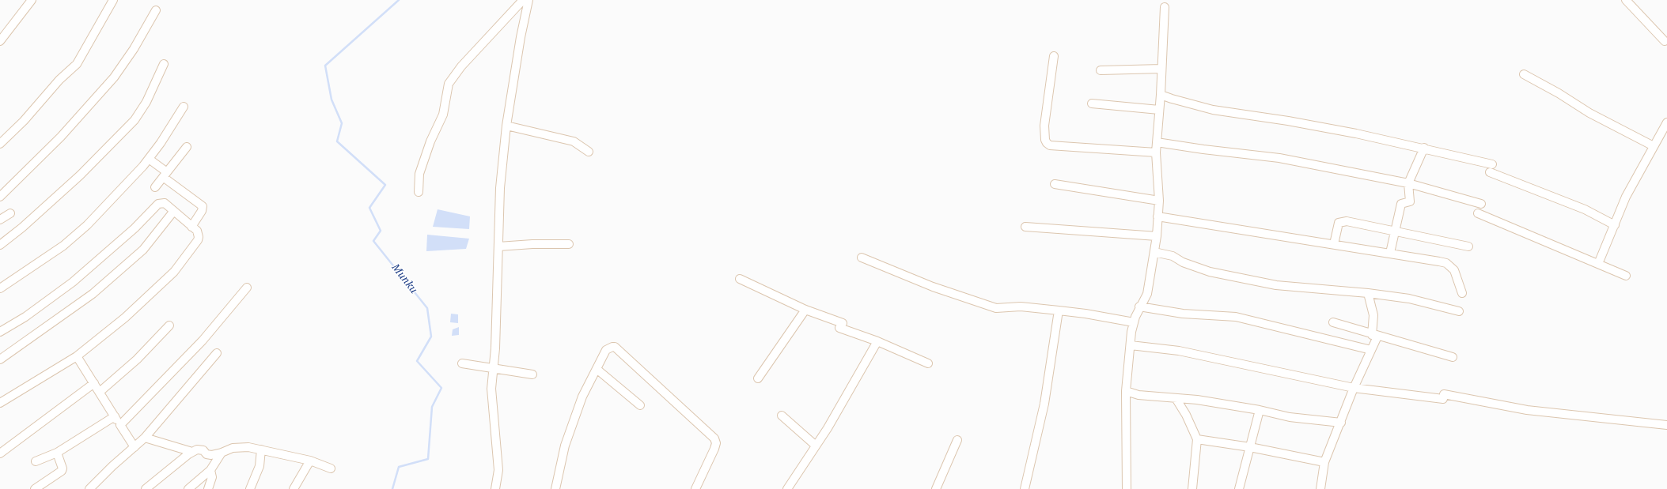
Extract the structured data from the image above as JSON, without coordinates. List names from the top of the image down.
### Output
{
  "water": ["Munku"]
}
